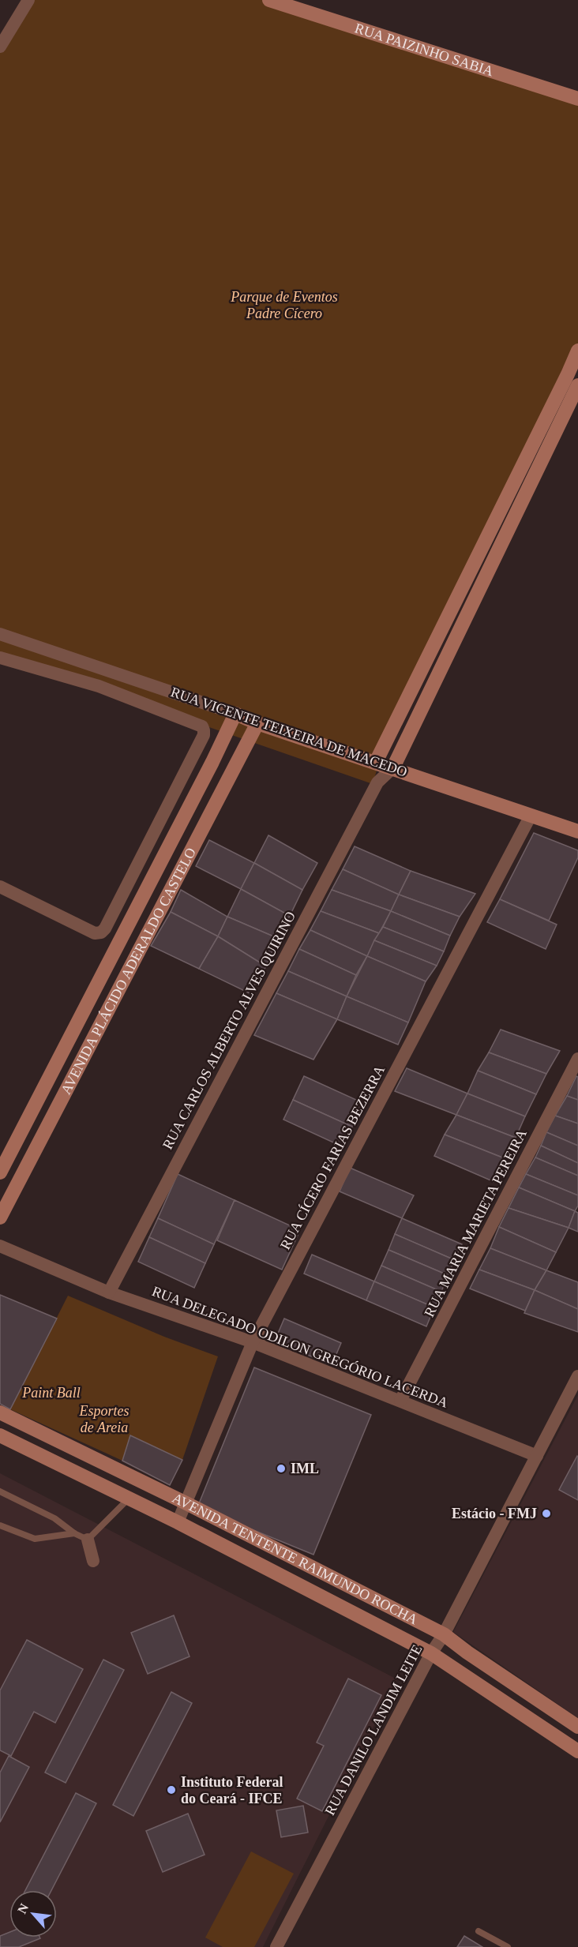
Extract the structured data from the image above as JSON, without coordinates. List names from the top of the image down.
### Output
{
  "streets": {
    "street": [
      "RUA PAIZINHO SABIA",
      "RUA VICENTE TEIXEIRA DE MACEDO",
      "AVENIDA PLÁCIDO ADERALDO CASTELO",
      "RUA CARLOS ALBERTO ALVES QUIRINO",
      "RUA CÍCERO FARIAS BEZERRA",
      "RUA MARIA MARIETA PEREIRA",
      "RUA DELEGADO ODILON GREGÓRIO LACERDA",
      "AVENIDA TENTENTE RAIMUNDO ROCHA",
      "RUA DANILO LANDIM LEITE"
    ]
  },
  "crossings": [
    ["RUA VICENTE TEIXEIRA DE MACEDO", "AVENIDA PLÁCIDO ADERALDO CASTELO"],
    ["RUA VICENTE TEIXEIRA DE MACEDO", "RUA CÍCERO FARIAS BEZERRA"],
    ["RUA CARLOS ALBERTO ALVES QUIRINO", "RUA DELEGADO ODILON GREGÓRIO LACERDA"],
    ["RUA CÍCERO FARIAS BEZERRA", "RUA DELEGADO ODILON GREGÓRIO LACERDA"],
    ["RUA CÍCERO FARIAS BEZERRA", "AVENIDA TENTENTE RAIMUNDO ROCHA"],
    ["RUA MARIA MARIETA PEREIRA", "RUA DELEGADO ODILON GREGÓRIO LACERDA"],
    ["RUA DELEGADO ODILON GREGÓRIO LACERDA", "RUA DANILO LANDIM LEITE"],
    ["AVENIDA TENTENTE RAIMUNDO ROCHA", "RUA DANILO LANDIM LEITE"]
  ],
  "parks": ["Parque de Eventos Padre Cícero", "Paint Ball", "Esportes de Areia"],
  "places": ["IML", "Estácio - FMJ", "Instituto Federal do Ceará - IFCE"],
  "north": "top left"
}
